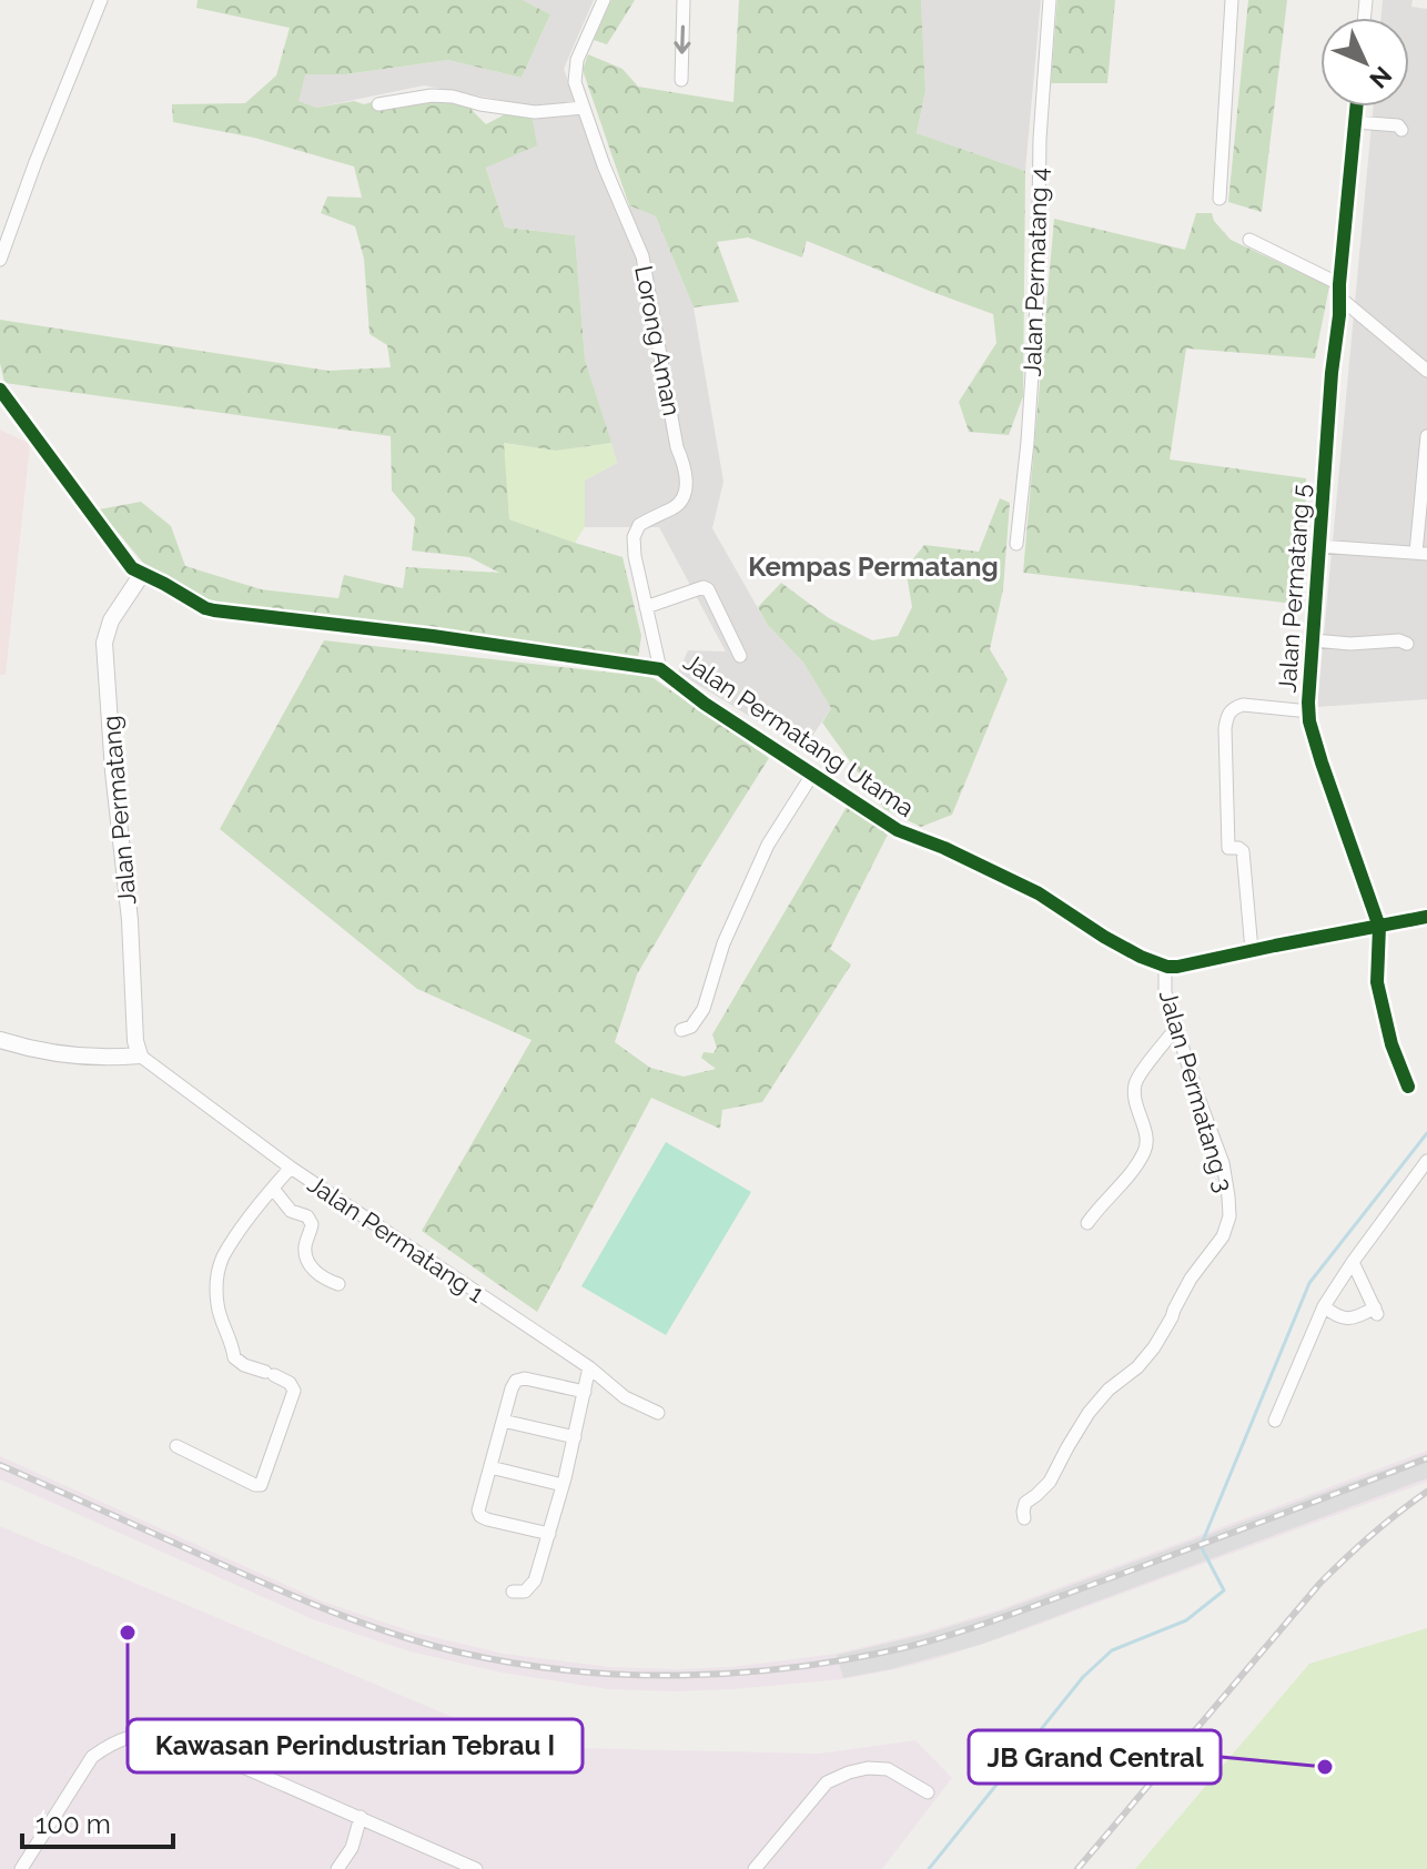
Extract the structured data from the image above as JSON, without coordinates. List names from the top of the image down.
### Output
{
  "streets": {
    "street": [
      "Jalan Permatang 4",
      "Lorong Aman",
      "Jalan Permatang 5",
      "Jalan Permatang Utama",
      "Jalan Permatang",
      "Jalan Permatang 3",
      "Jalan Permatang 1"
    ]
  },
  "crossings": [
    ["Lorong Aman", "Jalan Permatang Utama"],
    ["Jalan Permatang Utama", "Jalan Permatang"],
    ["Jalan Permatang Utama", "Jalan Permatang 3"],
    ["Jalan Permatang", "Jalan Permatang 1"]
  ],
  "districts": ["Kempas Permatang"],
  "places": ["Kawasan Perindustrian Tebrau Ⅰ", "JB Grand Central"],
  "scale_bar": "100 m",
  "north": "bottom right"
}
